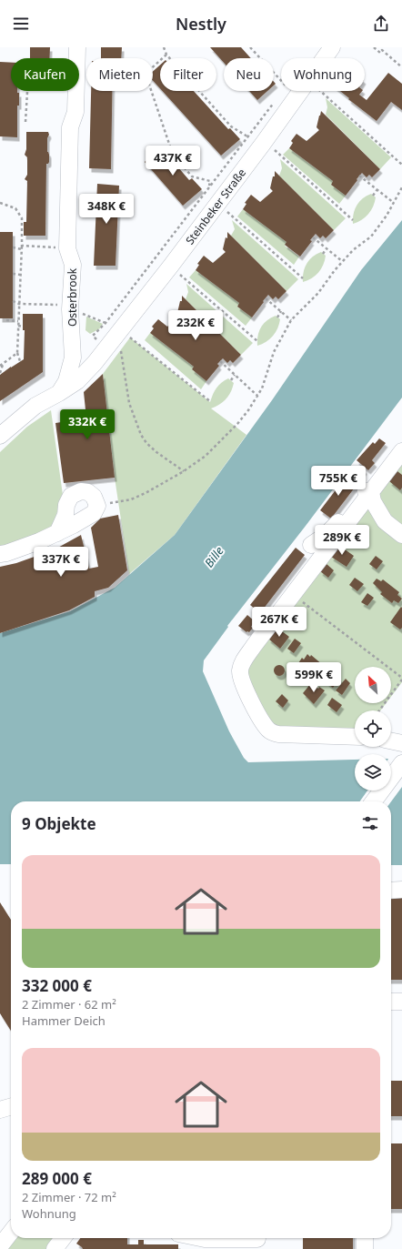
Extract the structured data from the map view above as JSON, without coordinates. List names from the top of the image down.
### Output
{
  "streets": {
    "street": ["Steinbeker Straße", "Osterbrook"]
  },
  "crossings": [
    ["Steinbeker Straße", "Osterbrook"]
  ],
  "water": ["Bille"],
  "north": "top left",
  "page": {
    "header": "Nestly",
    "chip": [
      "Kaufen",
      "Mieten",
      "Filter",
      "Neu",
      "Wohnung"
    ],
    "price": [
      "437K €",
      "348K €",
      "232K €",
      "332K €",
      "755K €",
      "289K €",
      "337K €",
      "267K €",
      "599K €"
    ],
    "heading": "9 Objekte",
    "list": [
      {
        "name": "332 000 €",
        "note": "2 Zimmer · 62 m² · Hammer Deich"
      },
      {
        "name": "289 000 €",
        "note": "2 Zimmer · 72 m² · Wohnung"
      }
    ]
  }
}
